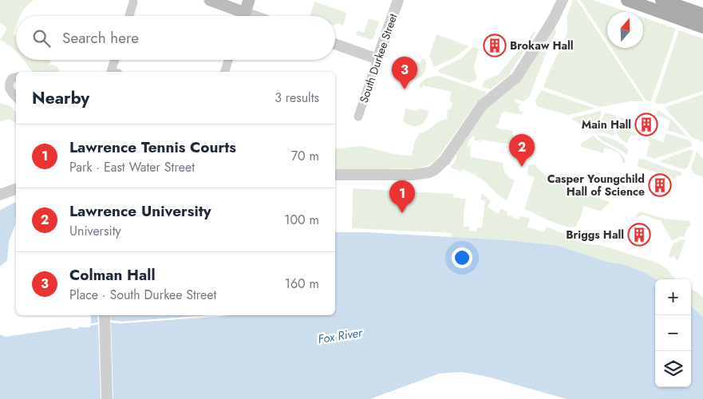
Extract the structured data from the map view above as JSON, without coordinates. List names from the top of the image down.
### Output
{
  "streets": {
    "street": ["South Durkee Street"]
  },
  "water": ["Fox River"],
  "places": {
    "building": [
      "Brokaw Hall",
      "Main Hall",
      "Casper Youngchild Hall of Science",
      "Briggs Hall"
    ]
  },
  "north": "top",
  "page": {
    "search": "Search here",
    "pins": ["3", "2", "1"],
    "heading": ["Nearby", "3 results"],
    "list": [
      {
        "mark": "1",
        "name": "Lawrence Tennis Courts",
        "note": "Park · East Water Street",
        "value": "70 m"
      },
      {
        "mark": "2",
        "name": "Lawrence University",
        "note": "University",
        "value": "100 m"
      },
      {
        "mark": "3",
        "name": "Colman Hall",
        "note": "Place · South Durkee Street",
        "value": "160 m"
      }
    ],
    "map_buttons": ["+", "−"]
  }
}
